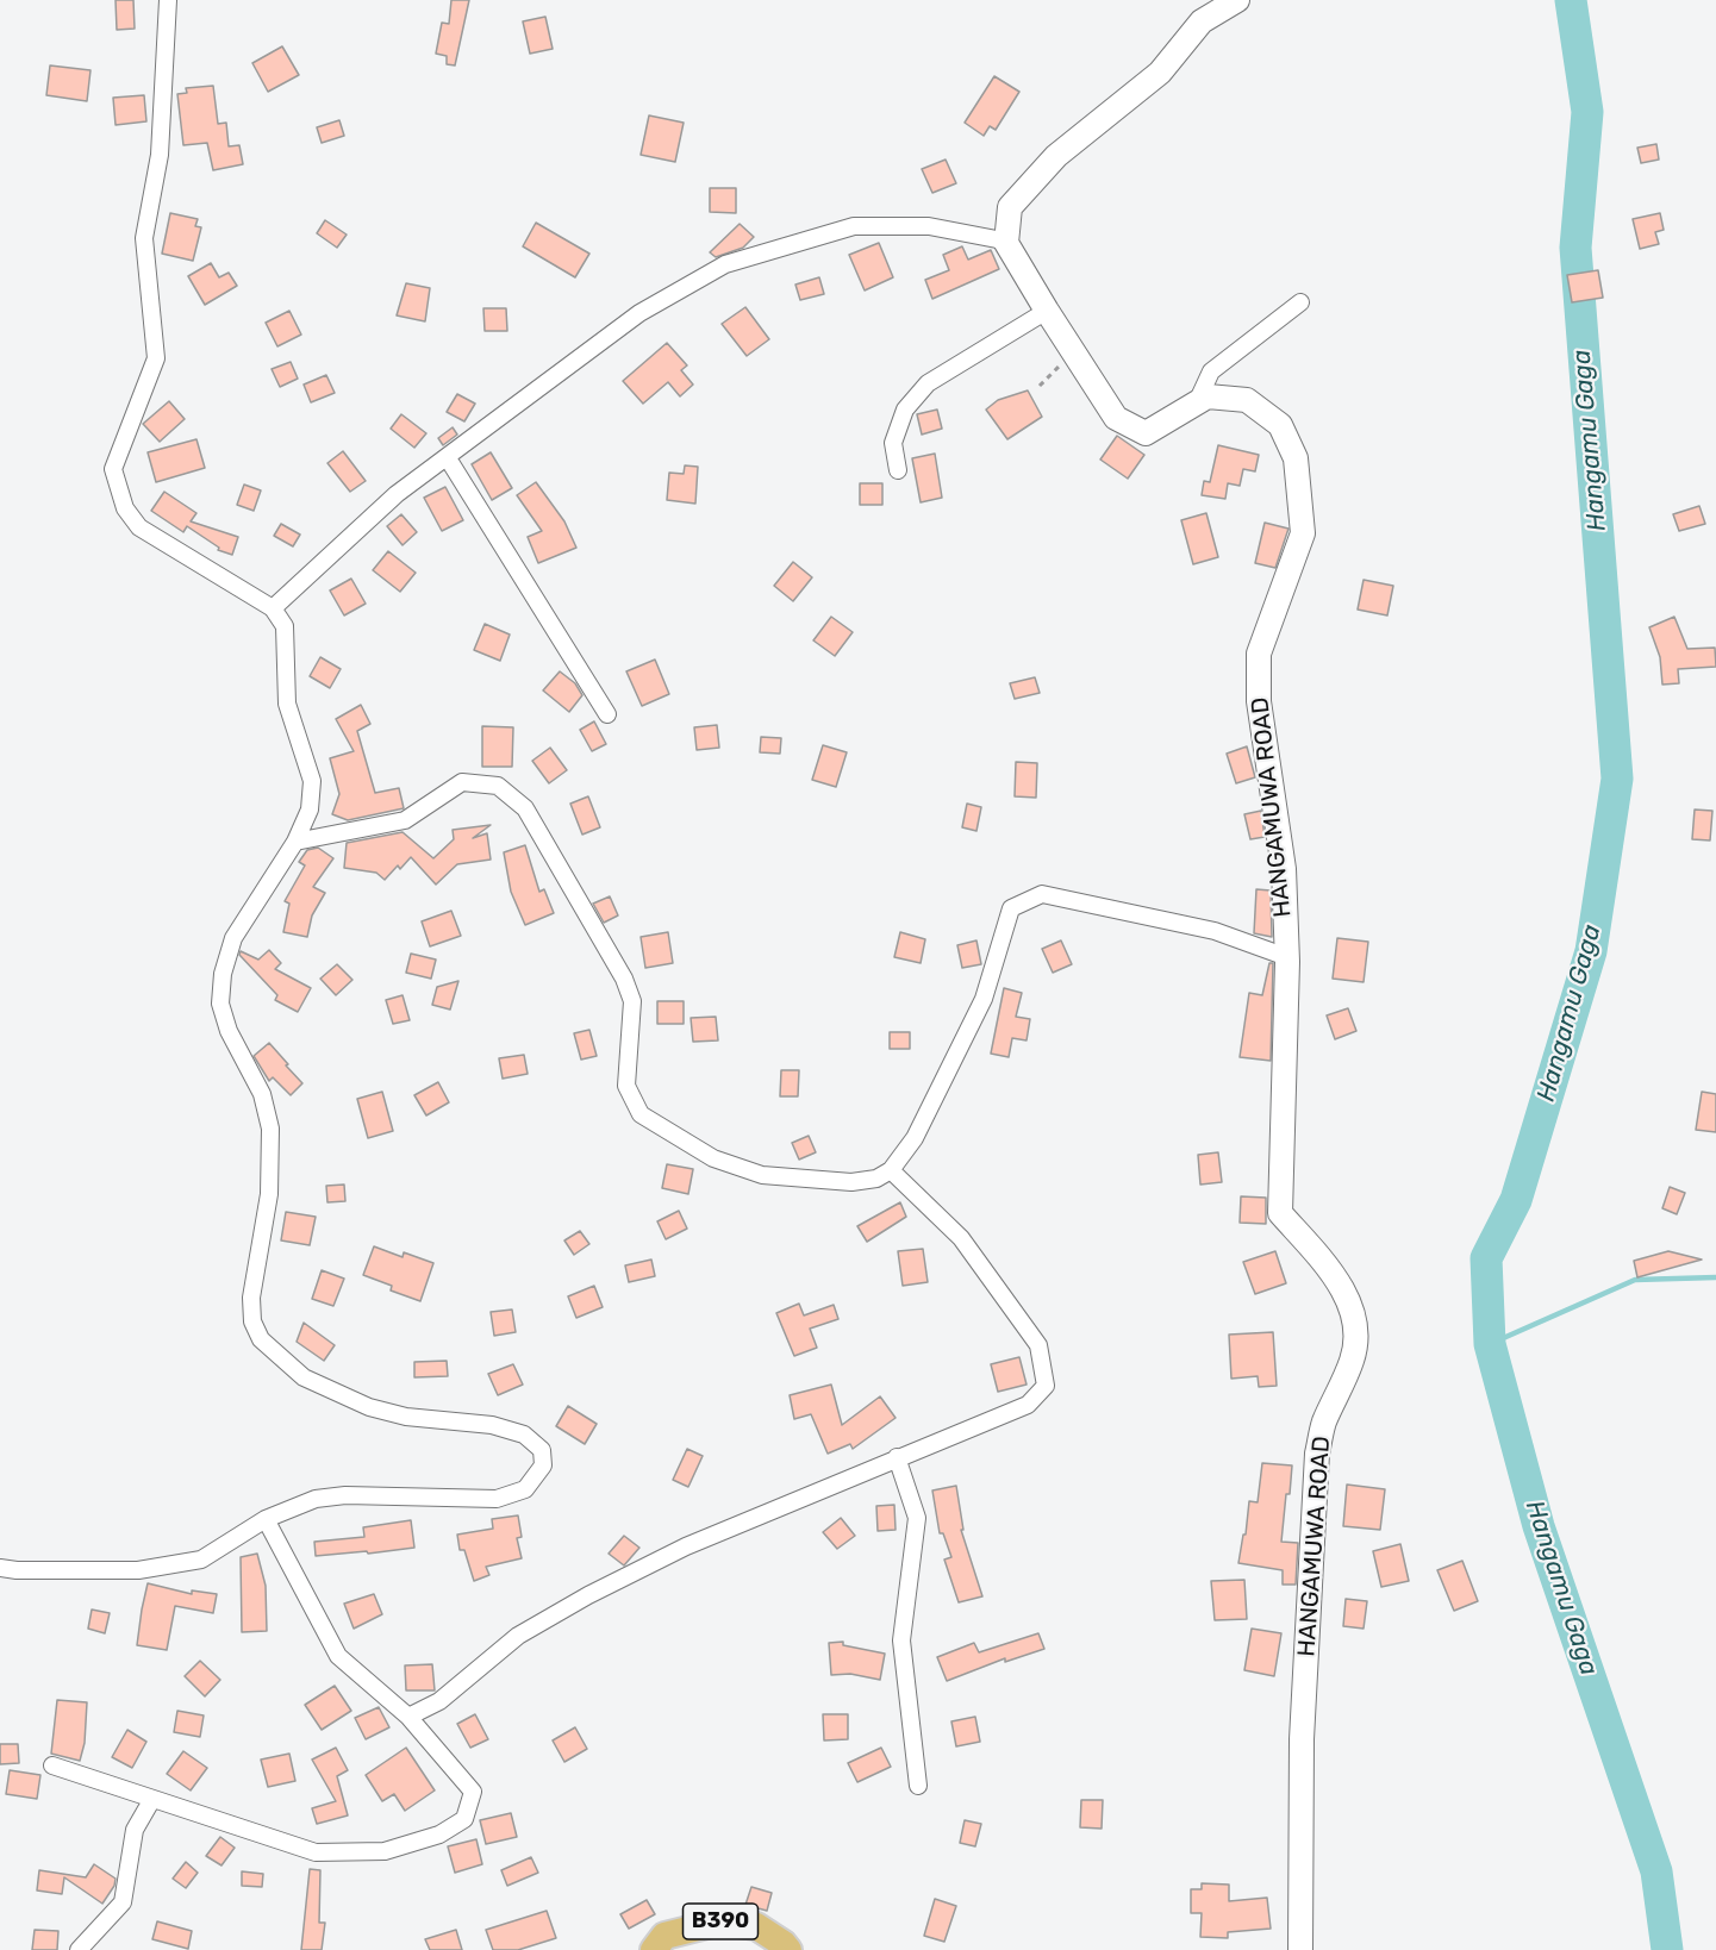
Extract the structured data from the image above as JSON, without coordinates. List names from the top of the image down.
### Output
{
  "streets": {
    "main road": ["B390"],
    "street": ["HANGAMUWA ROAD"]
  },
  "water": ["Hangamu Gaga"]
}
